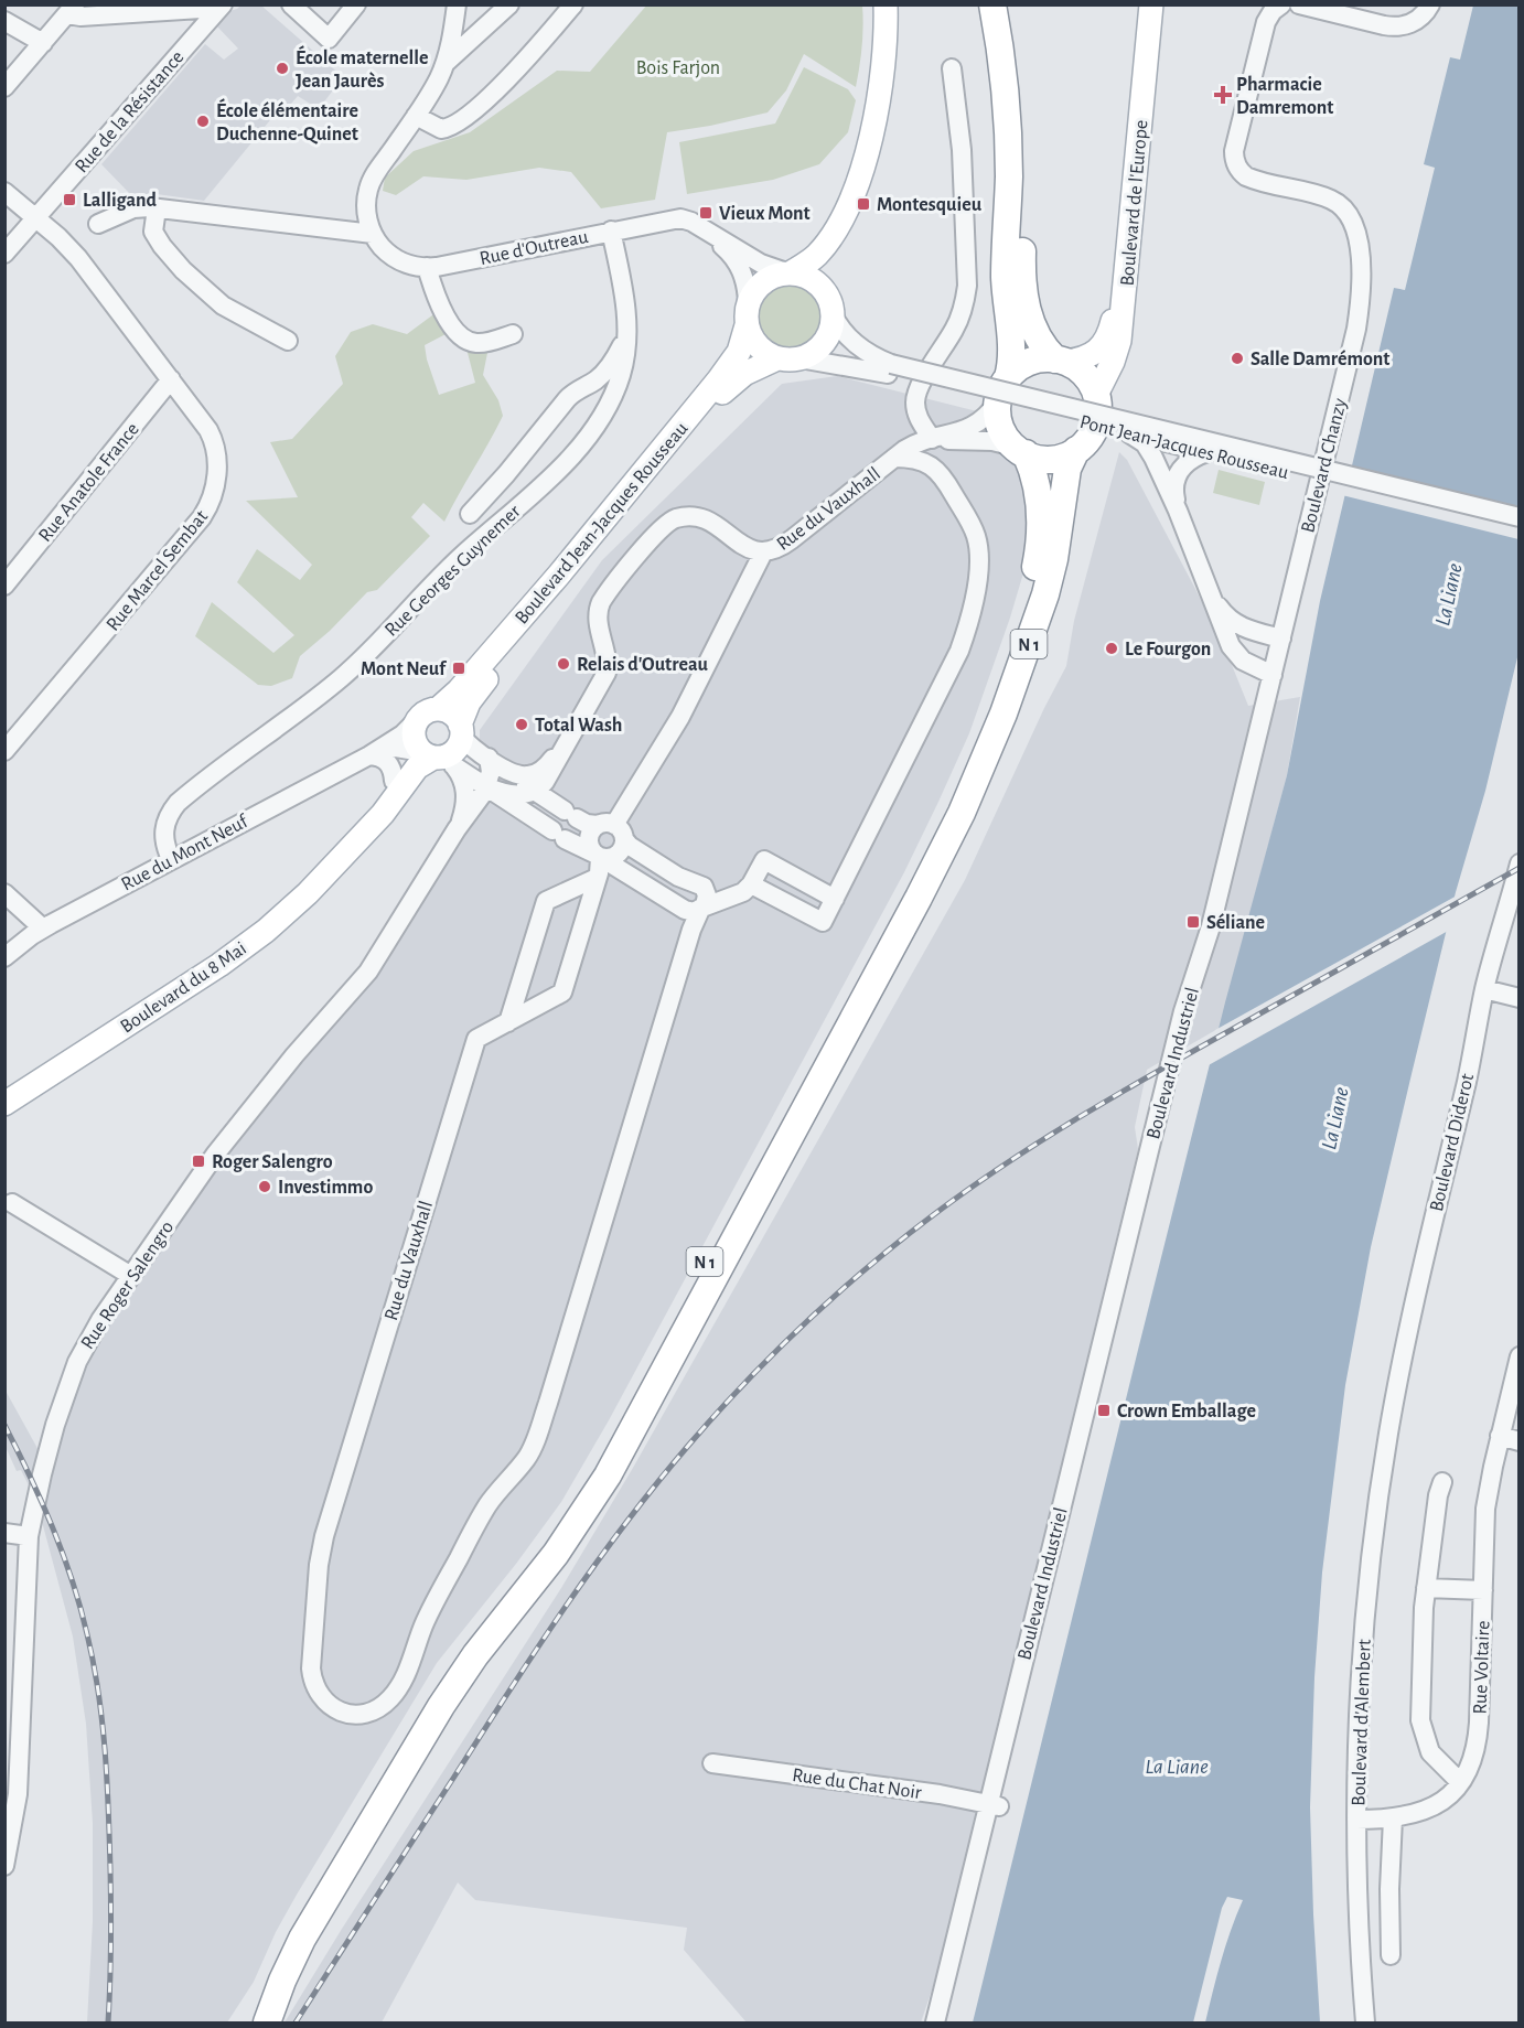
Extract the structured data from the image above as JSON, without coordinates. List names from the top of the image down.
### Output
{
  "streets": {
    "highway": ["N 1"],
    "main road": ["Boulevard de l'Europe", "Boulevard Jean-Jacques Rousseau", "Boulevard du 8 Mai"],
    "street": [
      "Rue de la Résistance",
      "Rue d'Outreau",
      "Pont Jean-Jacques Rousseau",
      "Boulevard Chanzy",
      "Rue Anatole France",
      "Rue du Vauxhall",
      "Rue Marcel Sembat",
      "Rue Georges Guynemer",
      "Rue du Mont Neuf",
      "Boulevard Industriel",
      "Boulevard Diderot",
      "Rue Roger Salengro",
      "Rue Voltaire",
      "Boulevard d'Alembert",
      "Rue du Chat Noir"
    ]
  },
  "crossings": [
    ["Rue de la Résistance", "Rue Marcel Sembat"],
    ["Boulevard de l'Europe", "Rue du Vauxhall"],
    ["Boulevard de l'Europe", "N 1"],
    ["Rue d'Outreau", "Boulevard Jean-Jacques Rousseau"],
    ["Rue d'Outreau", "Rue Georges Guynemer"],
    ["Boulevard Chanzy", "Boulevard Industriel"],
    ["Rue Anatole France", "Rue Marcel Sembat"],
    ["Rue du Vauxhall", "Boulevard Jean-Jacques Rousseau"],
    ["Rue du Vauxhall", "N 1"],
    ["Rue du Vauxhall", "Rue Roger Salengro"],
    ["Boulevard Jean-Jacques Rousseau", "Rue du Mont Neuf"],
    ["Boulevard Jean-Jacques Rousseau", "Boulevard du 8 Mai"],
    ["Boulevard Jean-Jacques Rousseau", "Rue Roger Salengro"],
    ["Rue Georges Guynemer", "Rue du Mont Neuf"],
    ["Rue du Mont Neuf", "Boulevard du 8 Mai"],
    ["Rue du Mont Neuf", "Rue Roger Salengro"],
    ["Boulevard du 8 Mai", "Rue Roger Salengro"],
    ["Boulevard Industriel", "Rue du Chat Noir"],
    ["Boulevard Diderot", "Boulevard d'Alembert"],
    ["Rue Voltaire", "Boulevard d'Alembert"]
  ],
  "water": ["La Liane"],
  "parks": ["Bois Farjon"],
  "places": {
    "other": [
      "École maternelle Jean Jaurès",
      "École élémentaire Duchenne-Quinet",
      "Salle Damrémont",
      "Le Fourgon",
      "Relais d'Outreau",
      "Total Wash",
      "Investimmo"
    ],
    "health": ["Pharmacie Damremont"],
    "transit": [
      "Lalligand",
      "Montesquieu",
      "Vieux Mont",
      "Mont Neuf",
      "Séliane",
      "Roger Salengro",
      "Crown Emballage"
    ]
  }
}
